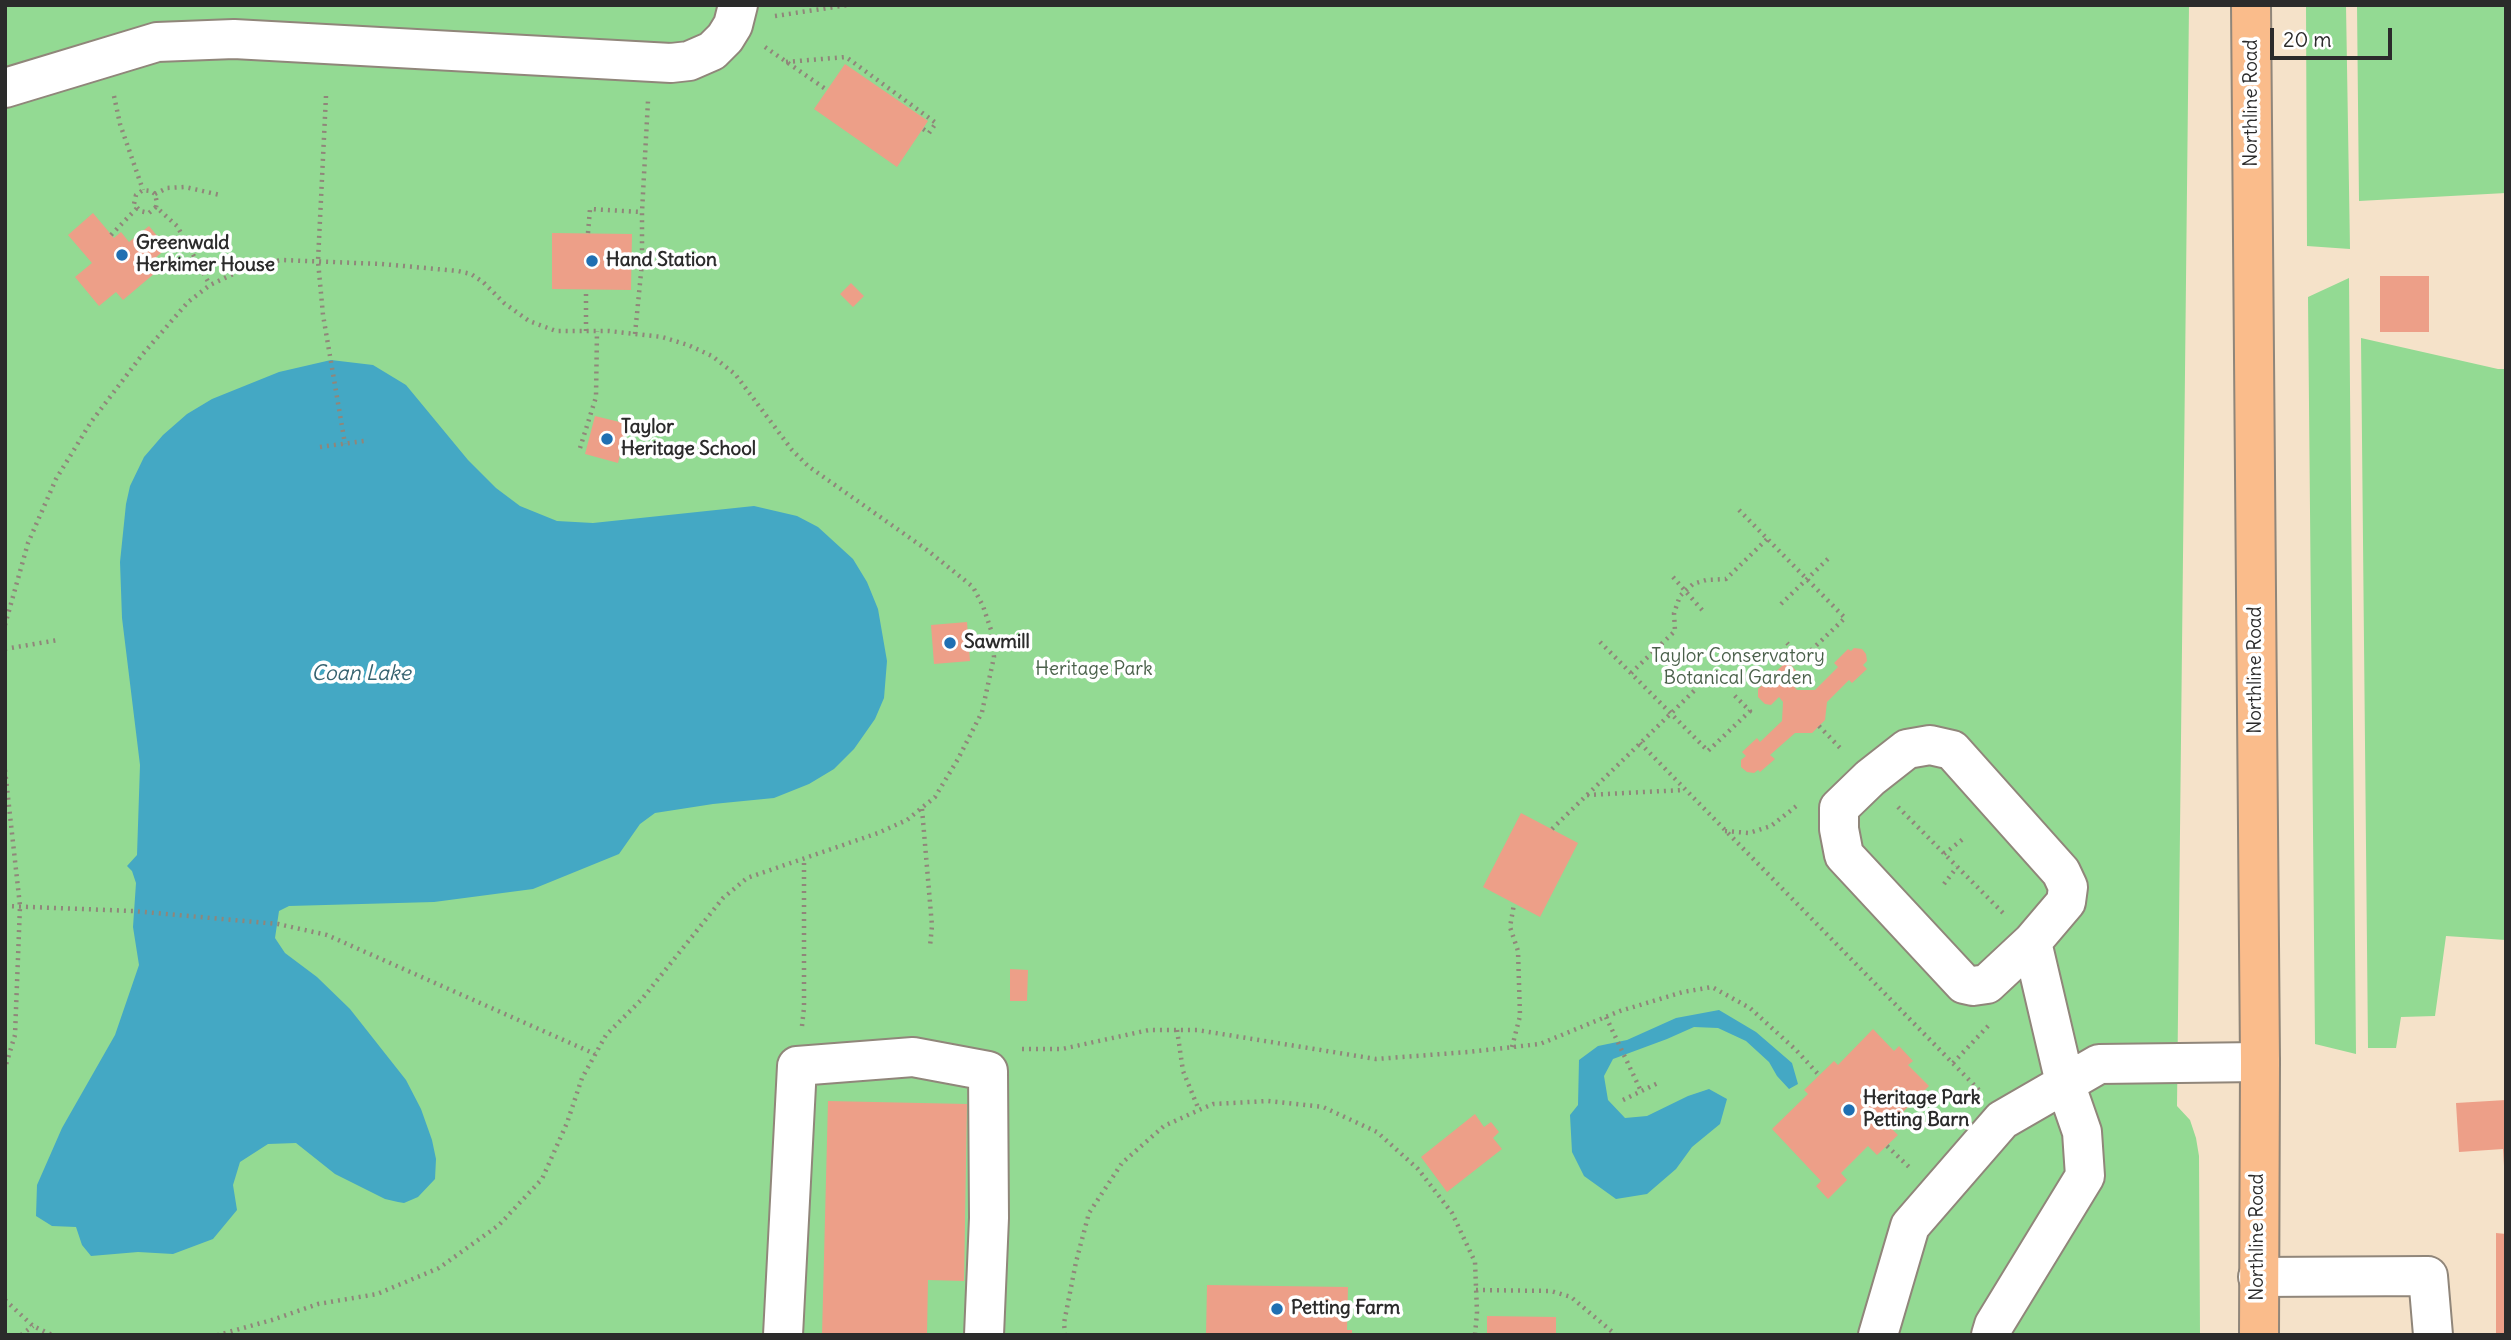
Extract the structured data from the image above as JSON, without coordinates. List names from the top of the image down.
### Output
{
  "streets": {
    "main road": ["Northline Road"]
  },
  "water": ["Coan Lake"],
  "parks": ["Taylor Conservatory Botanical Garden", "Heritage Park"],
  "places": [
    "Greenwald Herkimer House",
    "Hand Station",
    "Taylor Heritage School",
    "Sawmill",
    "Heritage Park Petting Barn",
    "Petting Farm"
  ],
  "scale_bar": "20 m"
}
